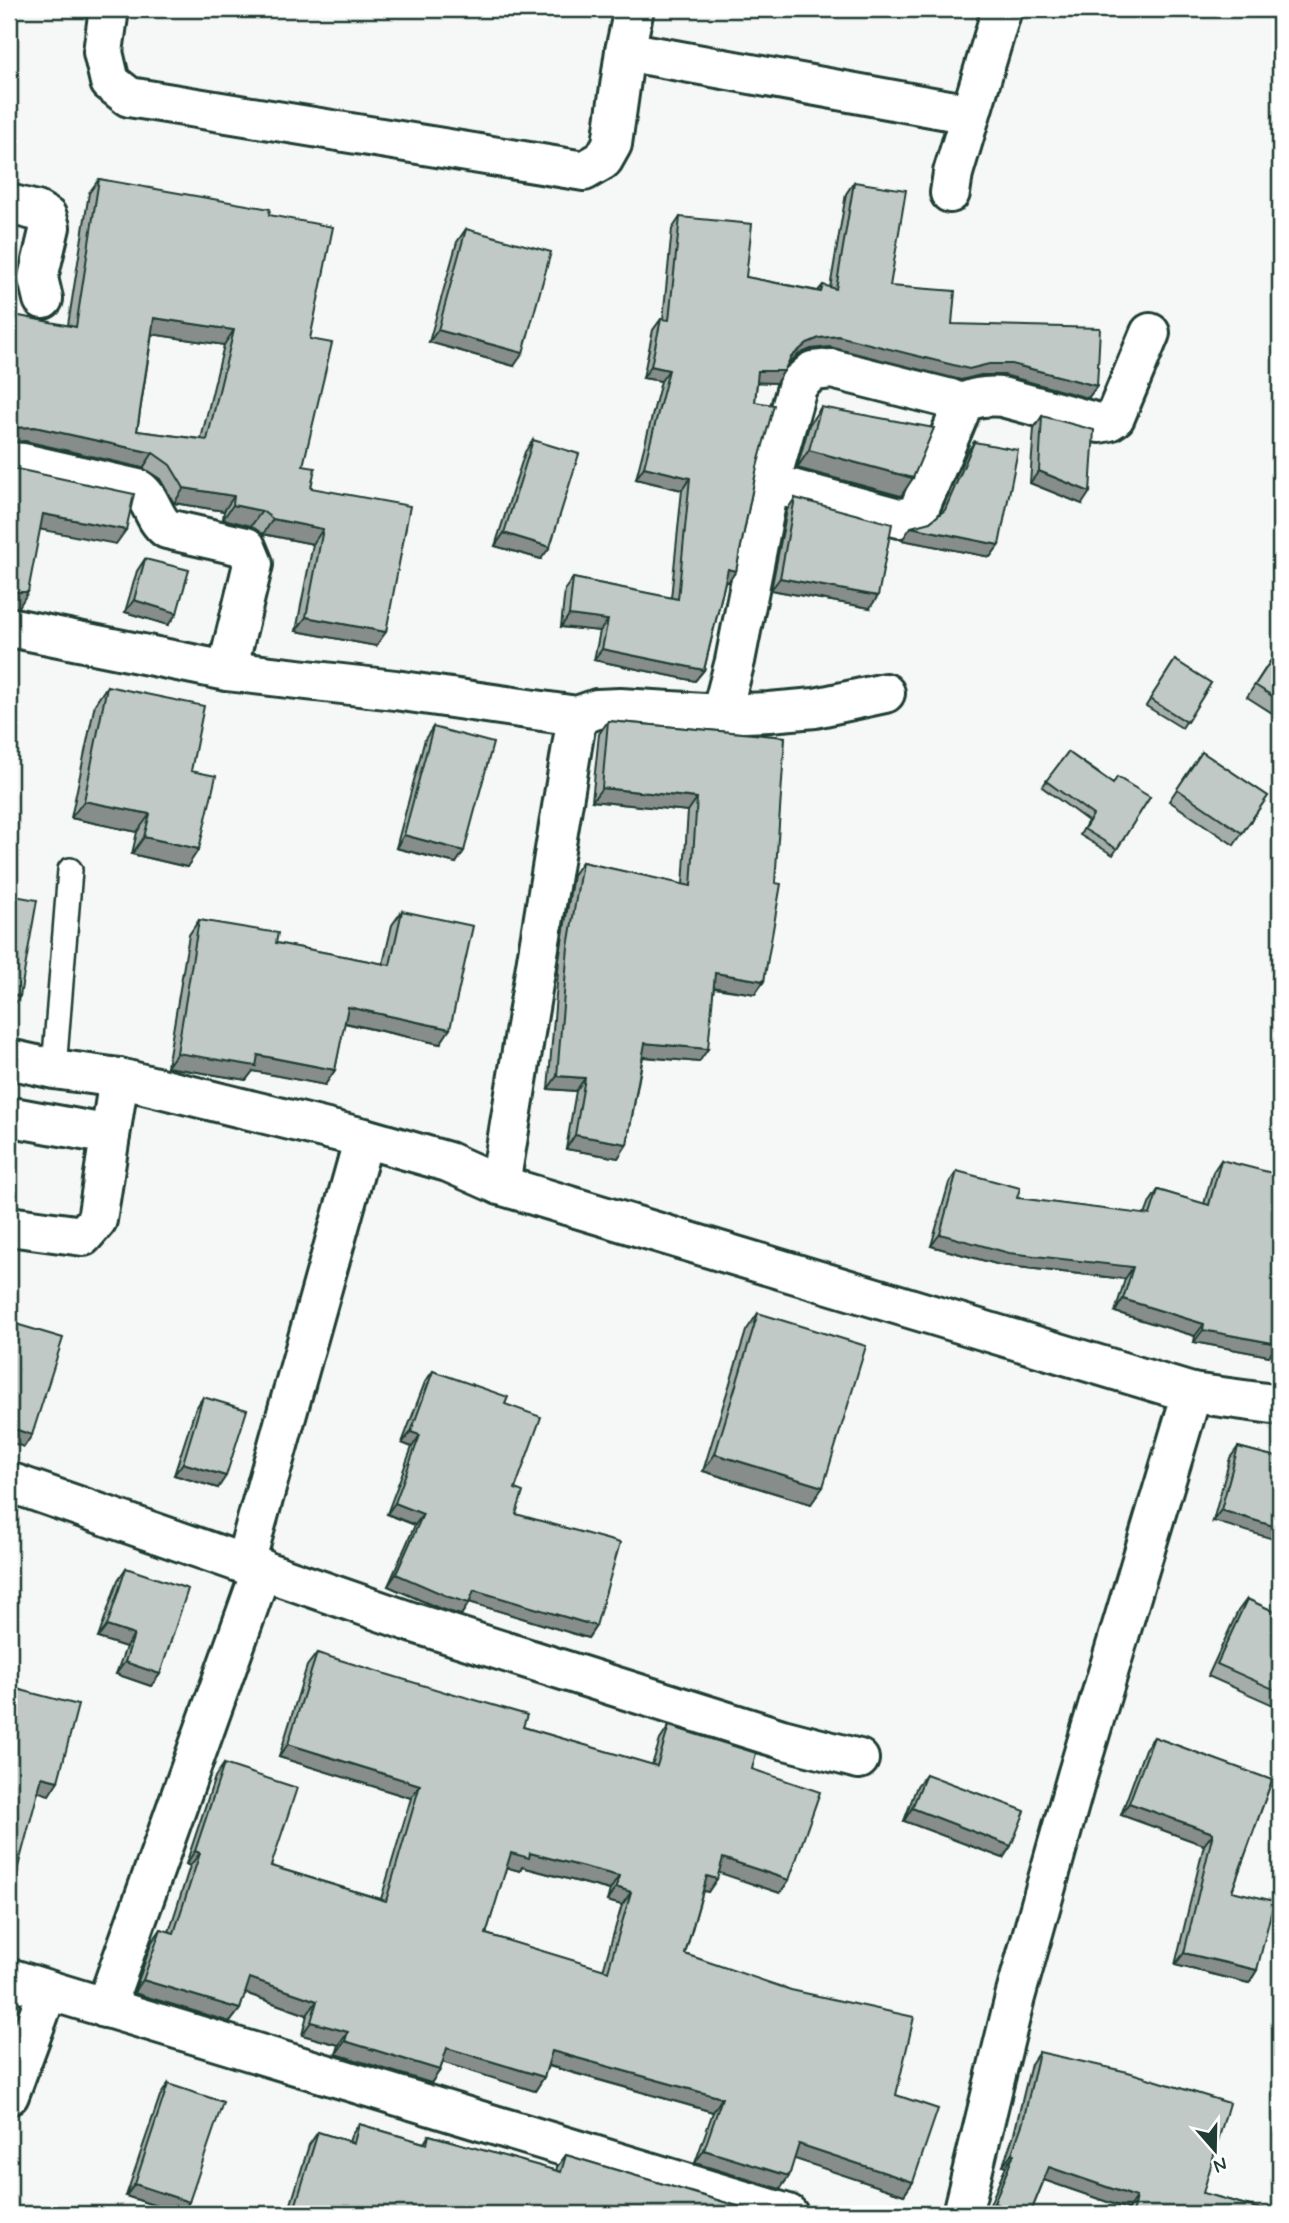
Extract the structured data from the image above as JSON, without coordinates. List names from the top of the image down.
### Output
{
  "north": "bottom"
}
